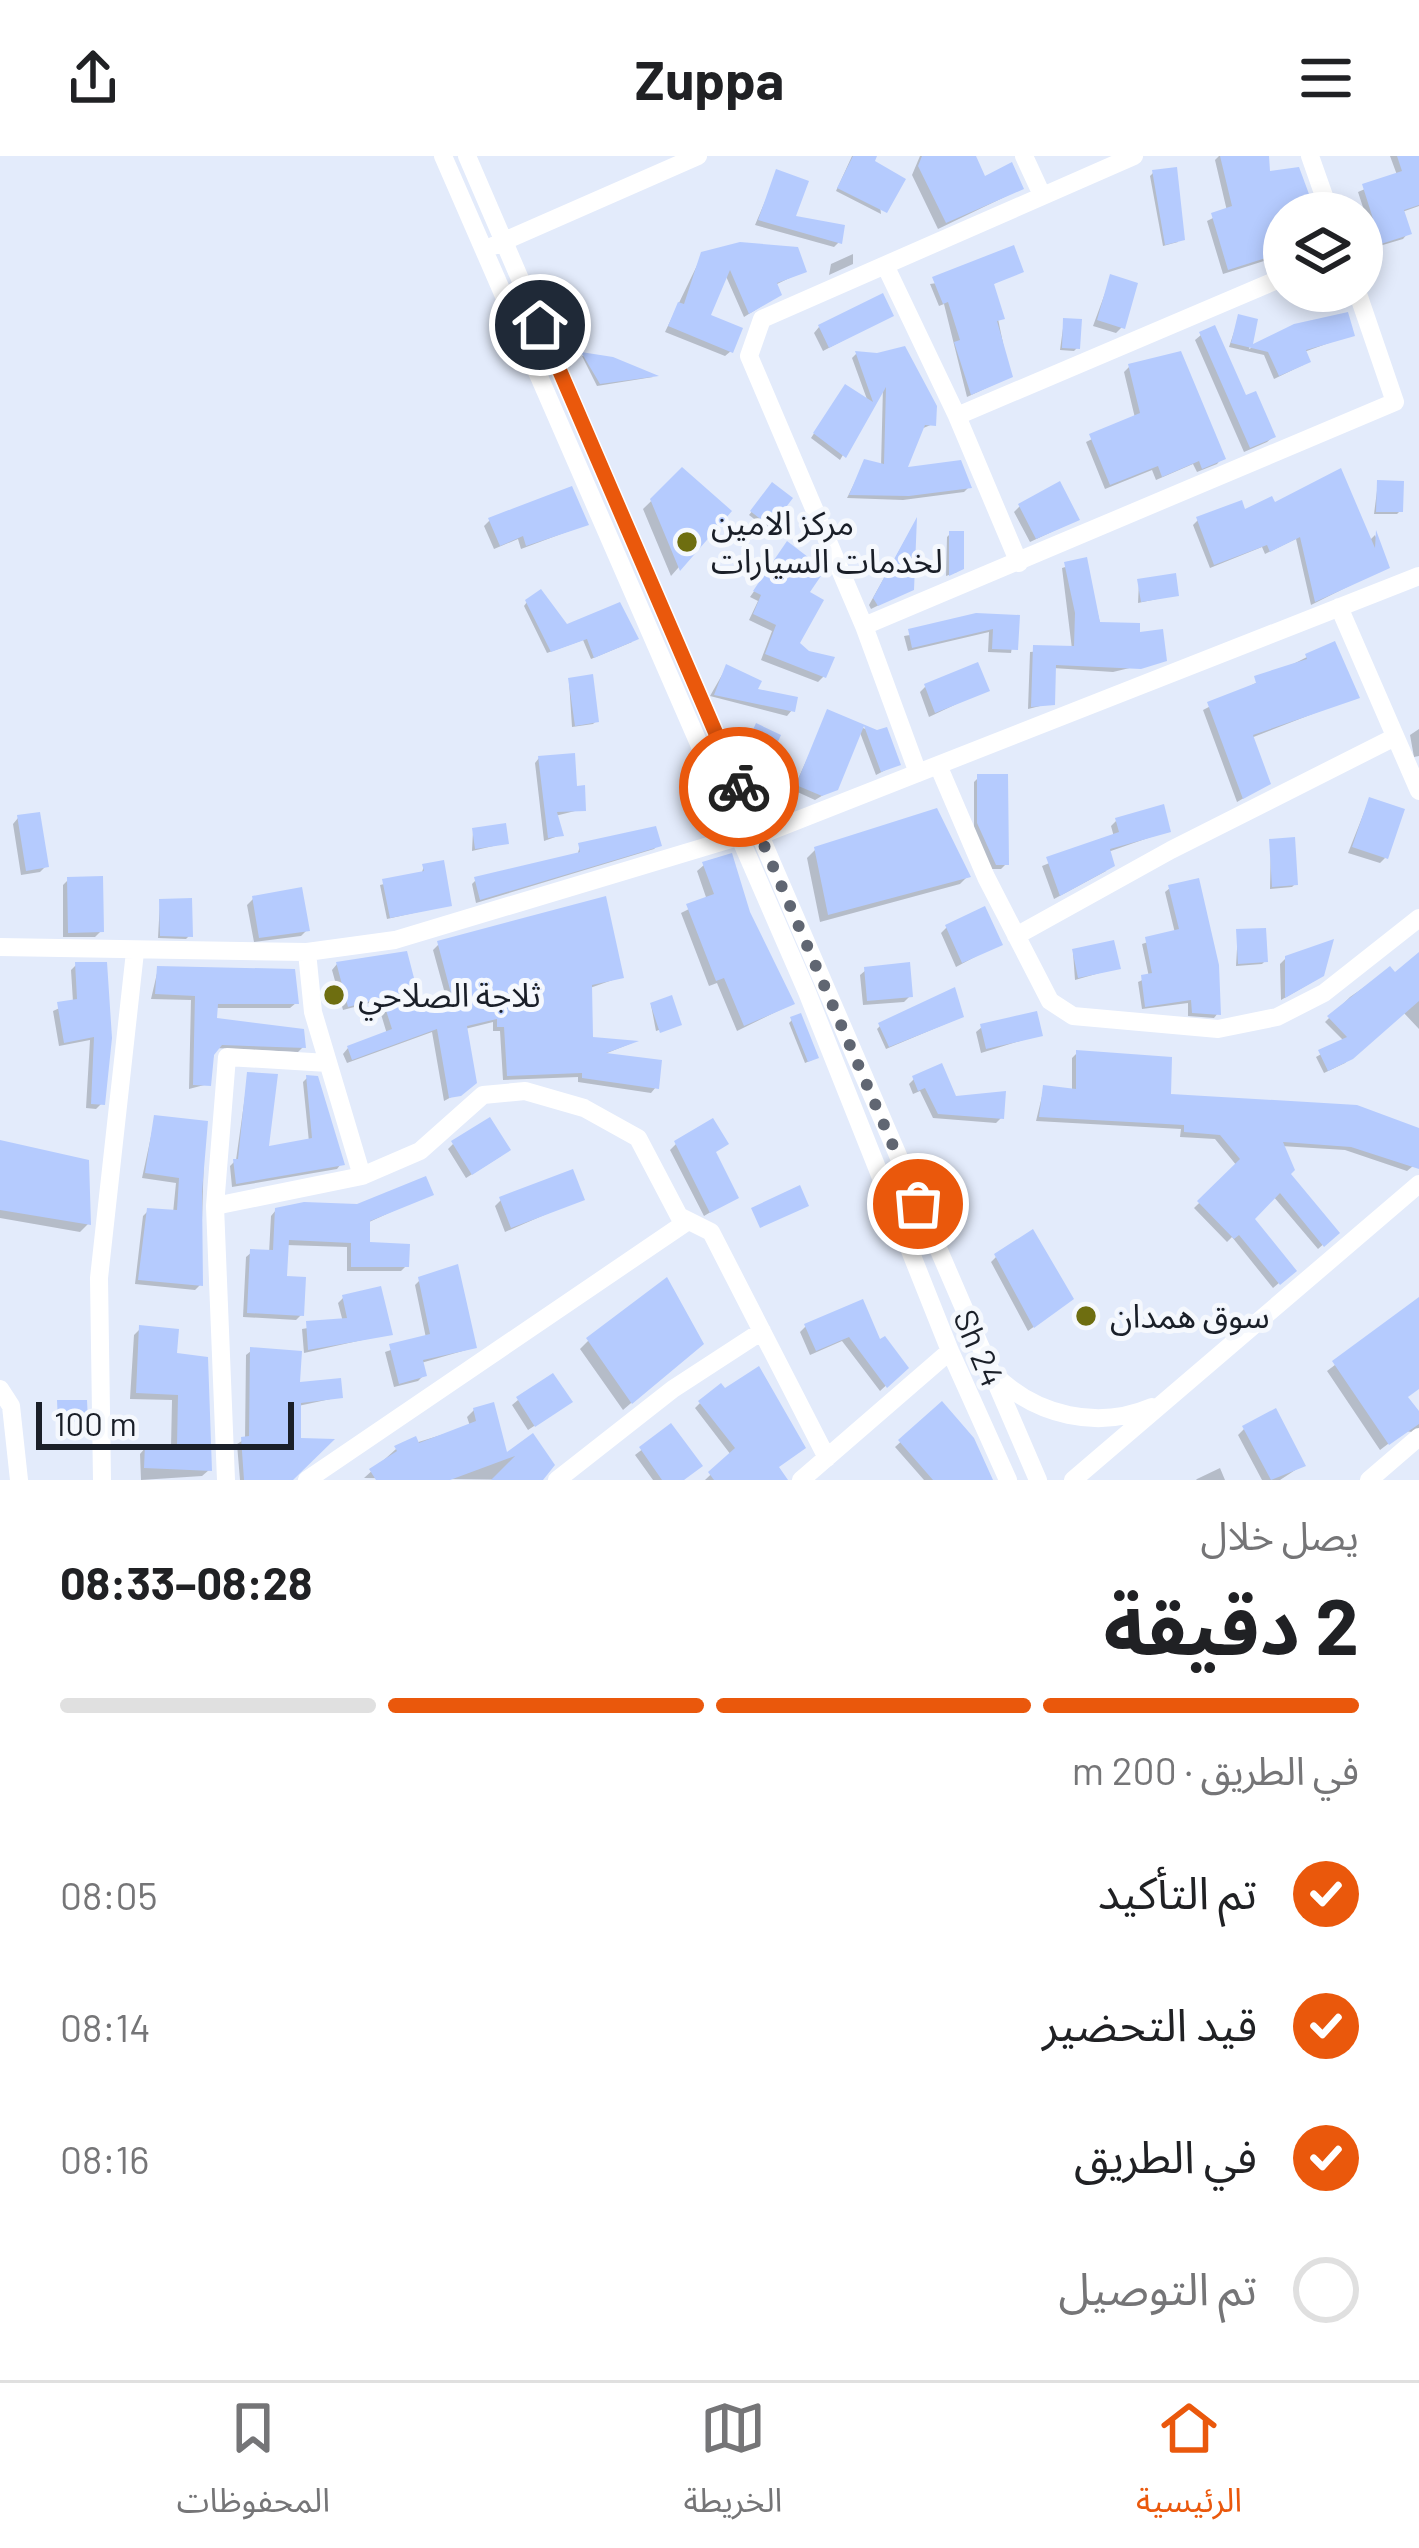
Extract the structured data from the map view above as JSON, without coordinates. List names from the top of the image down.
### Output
{
  "streets": {
    "street": ["Sh 24"]
  },
  "places": ["مركز الامين لخدمات السيارات", "ثلاجة الصلاحي", "سوق همدان"],
  "scale_bar": "100 m",
  "page": {
    "header": "Zuppa",
    "scale": "100 m",
    "heading": ["2 دقيقة", "يصل خلال", "08:28–08:33"],
    "bar": "في الطريق · 200 m",
    "list": [
      ["تم التأكيد", "08:05"],
      ["قيد التحضير", "08:14"],
      ["في الطريق", "08:16"],
      "تم التوصيل"
    ],
    "tabs": ["الرئيسية", "الخريطة", "المحفوظات"]
  }
}
